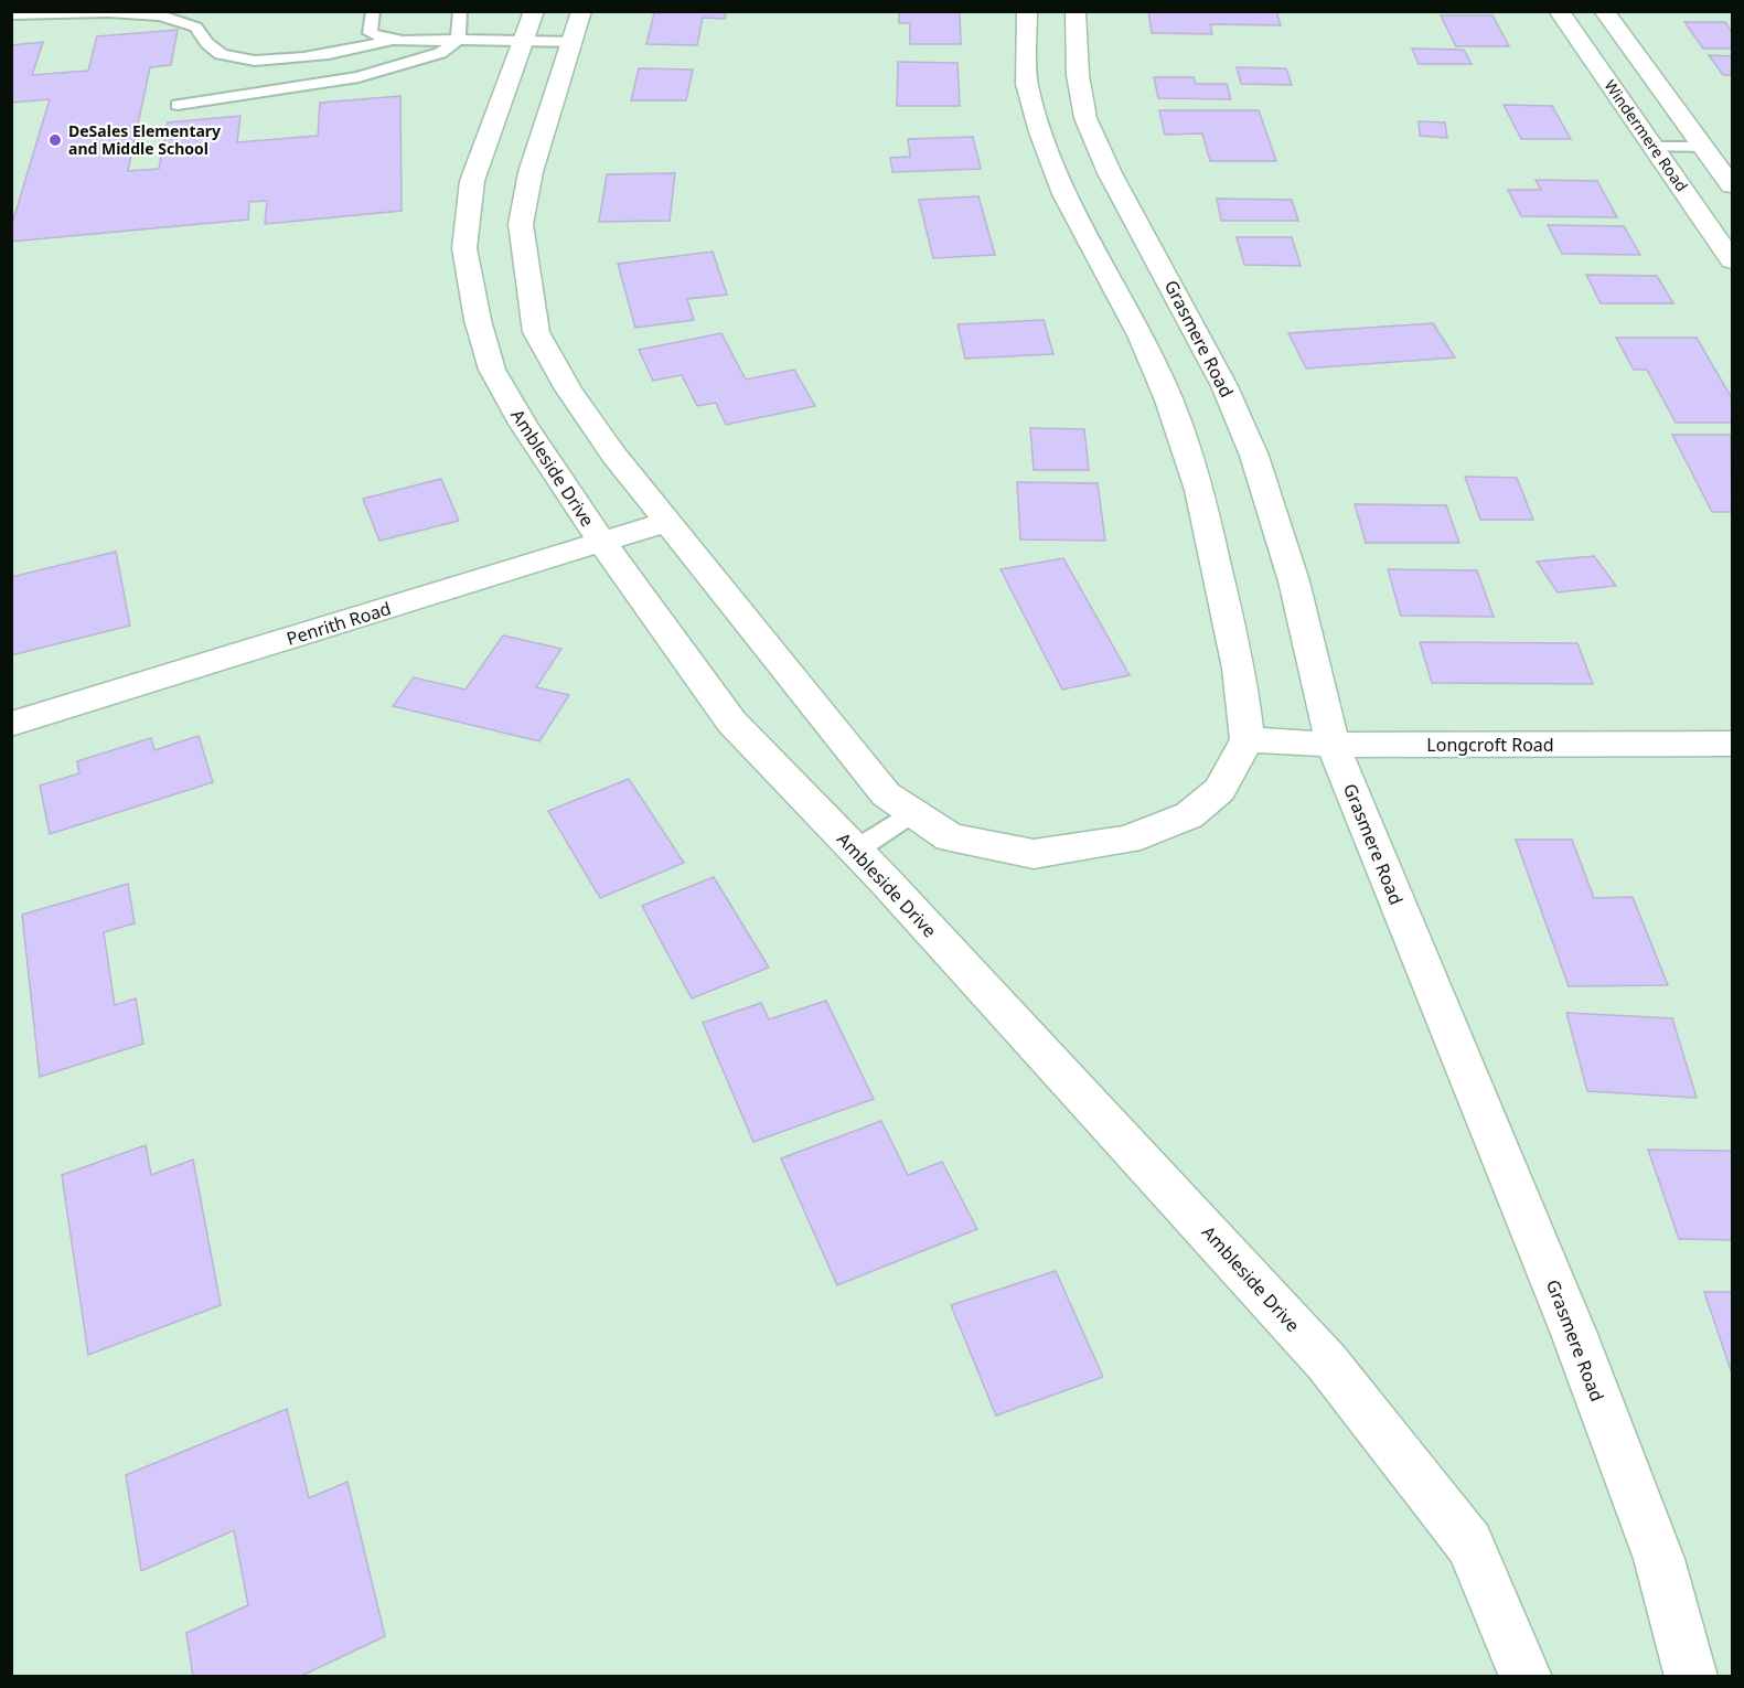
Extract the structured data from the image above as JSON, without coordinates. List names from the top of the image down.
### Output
{
  "streets": {
    "street": [
      "Windermere Road",
      "Grasmere Road",
      "Ambleside Drive",
      "Penrith Road",
      "Longcroft Road"
    ]
  },
  "crossings": [
    ["Grasmere Road", "Longcroft Road"],
    ["Ambleside Drive", "Penrith Road"]
  ],
  "places": ["DeSales Elementary and Middle School"]
}
